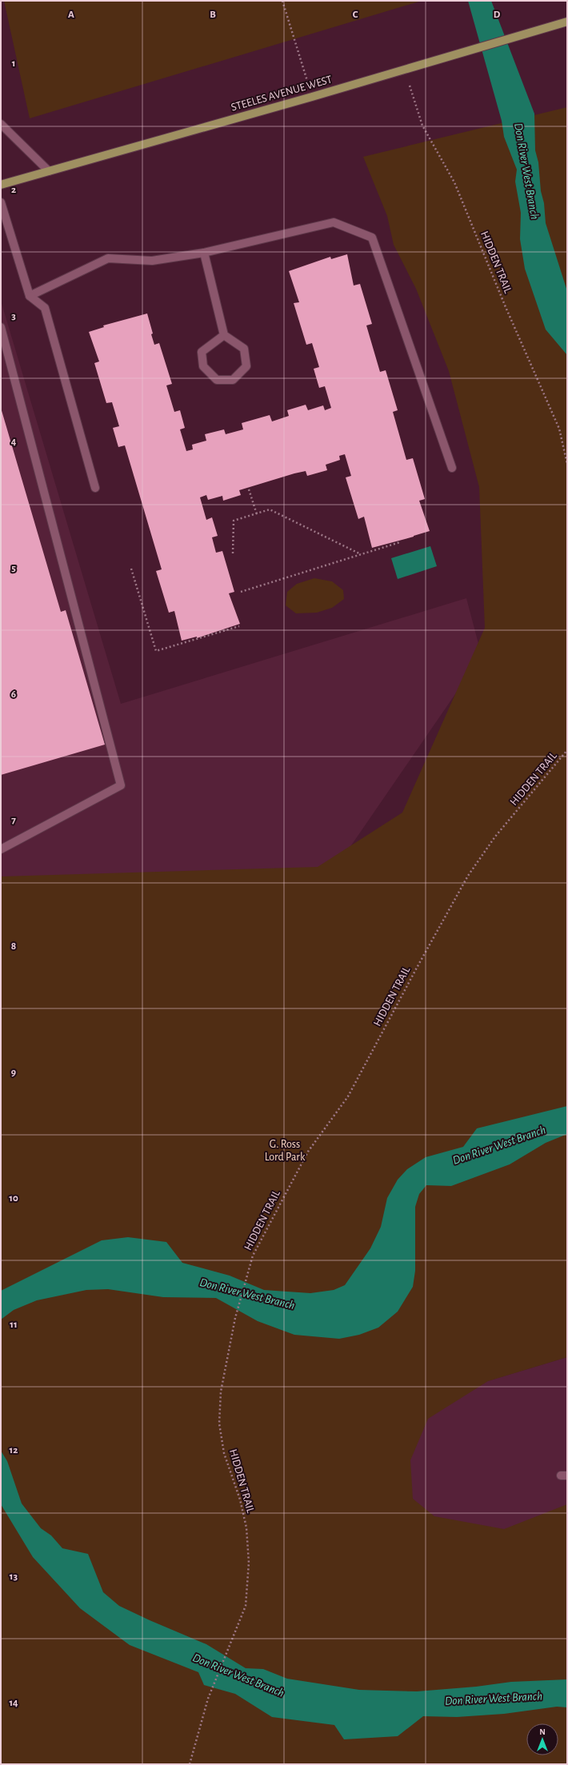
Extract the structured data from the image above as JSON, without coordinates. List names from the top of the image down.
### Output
{
  "streets": {
    "main road": ["STEELES AVENUE WEST"],
    "path": ["HIDDEN TRAIL"]
  },
  "crossings": [
    ["STEELES AVENUE WEST", "HIDDEN TRAIL"]
  ],
  "water": ["Don River West Branch"],
  "parks": ["G. Ross Lord Park"],
  "north": "top",
  "grid": {
    "columns": [
      "A",
      "B",
      "C",
      "D"
    ],
    "rows": [
      "1",
      "2",
      "3",
      "4",
      "5",
      "6",
      "7",
      "8",
      "9",
      "10",
      "11",
      "12",
      "13",
      "14"
    ]
  }
}
